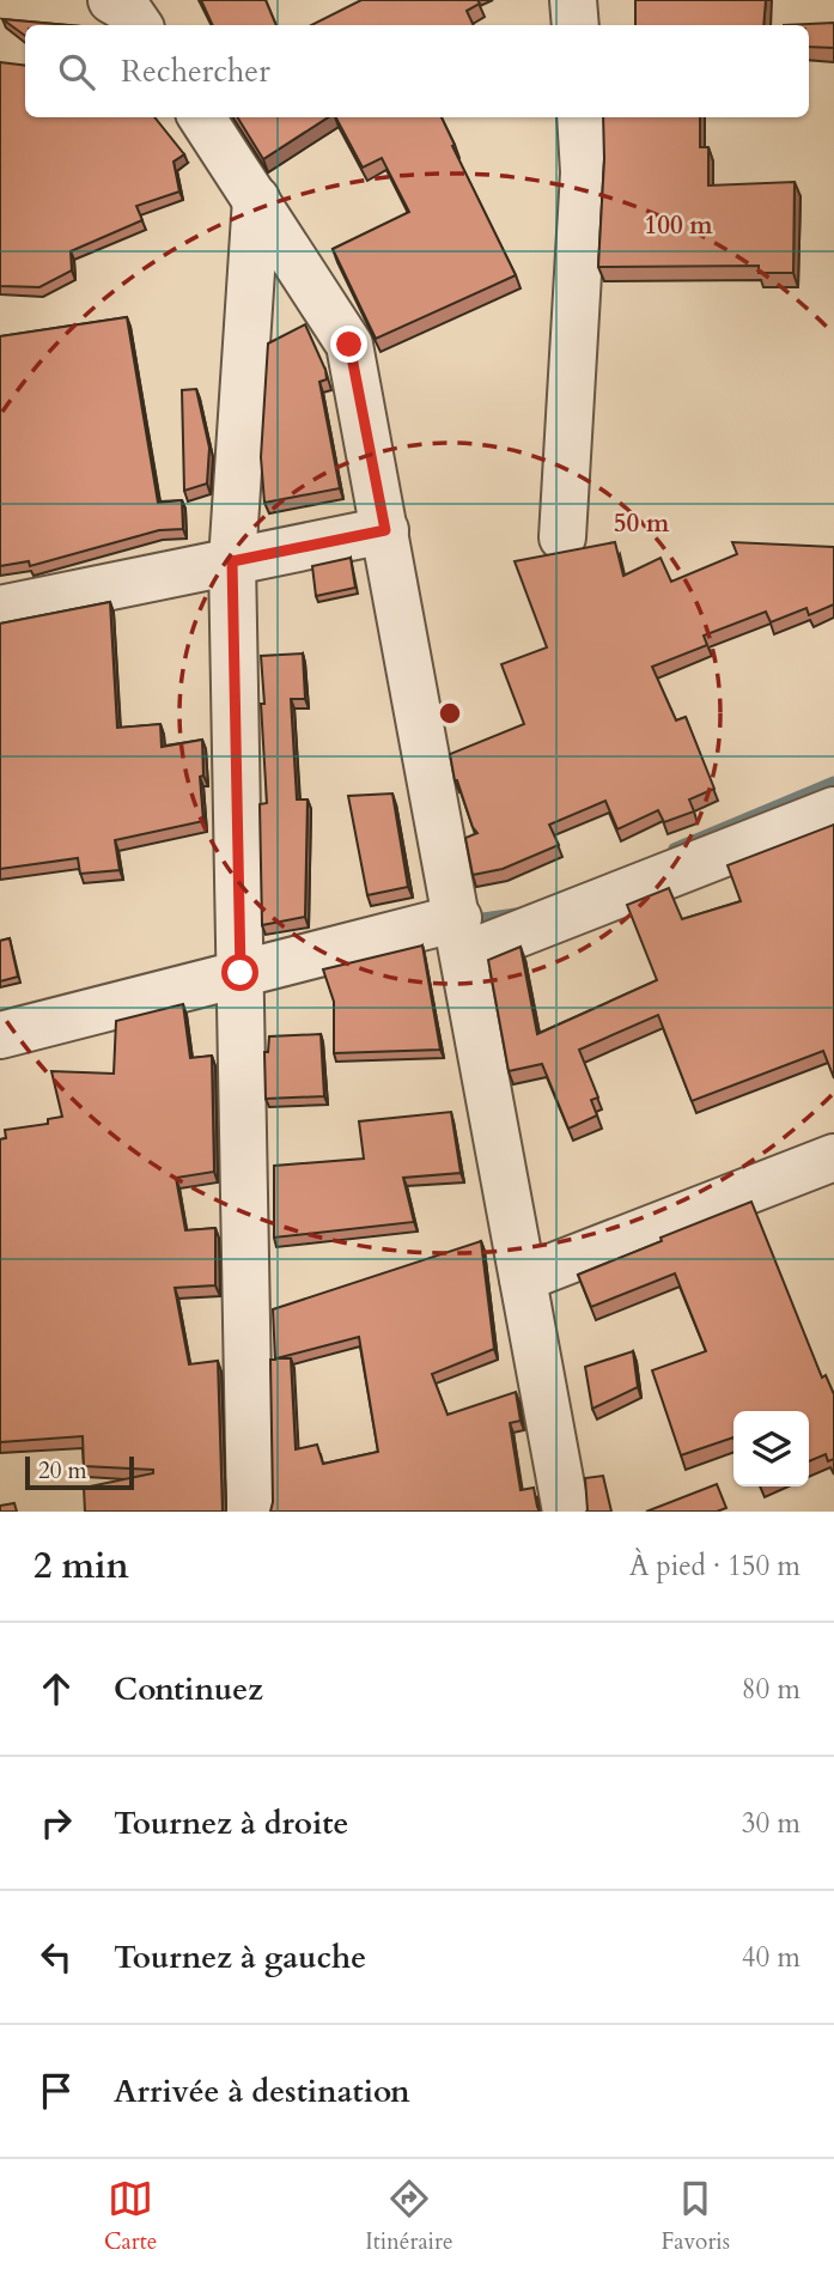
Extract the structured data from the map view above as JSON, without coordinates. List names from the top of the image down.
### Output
{
  "scale_bar": "20 m",
  "page": {
    "search": "Rechercher",
    "scale": "20 m",
    "heading": ["2 min", "À pied · 150 m"],
    "list": [
      ["Continuez", "80 m"],
      ["Tournez à droite", "30 m"],
      ["Tournez à gauche", "40 m"],
      "Arrivée à destination"
    ],
    "nav": ["Carte", "Itinéraire", "Favoris"]
  },
  "rings": ["100 m", "50 m"]
}
